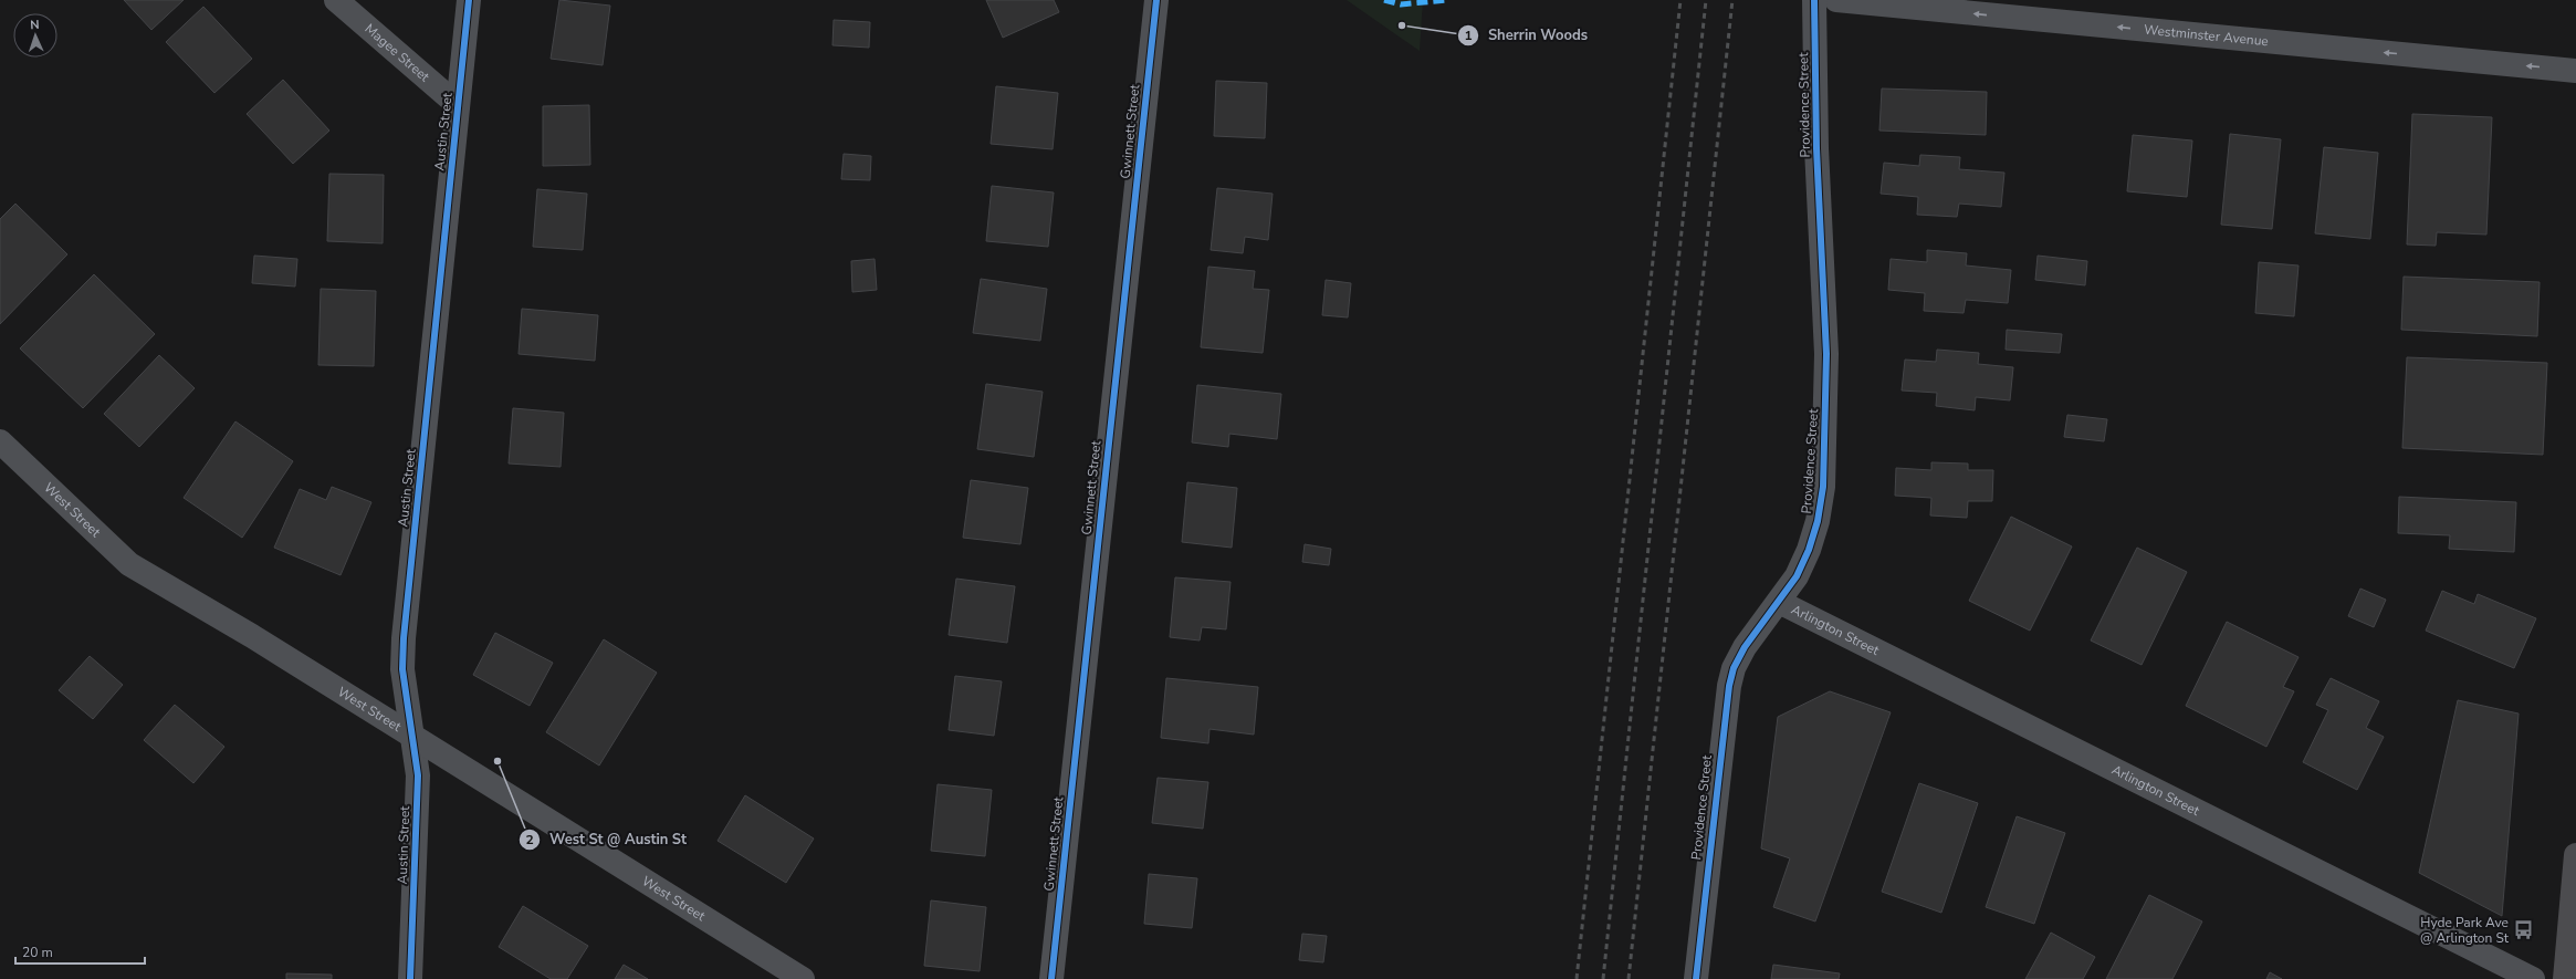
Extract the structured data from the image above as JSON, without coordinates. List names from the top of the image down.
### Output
{
  "streets": {
    "street": [
      "Westminster Avenue",
      "Magee Street",
      "Providence Street",
      "Austin Street",
      "Gwinnett Street",
      "West Street",
      "Arlington Street"
    ]
  },
  "crossings": [
    ["Magee Street", "Austin Street"],
    ["Providence Street", "Arlington Street"],
    ["Austin Street", "West Street"]
  ],
  "one_way": ["Westminster Avenue"],
  "places": {
    "other": ["Sherrin Woods", "West St @ Austin St"],
    "bus stop": ["Hyde Park Ave @ Arlington St"]
  },
  "scale_bar": "20 m",
  "north": "top"
}
